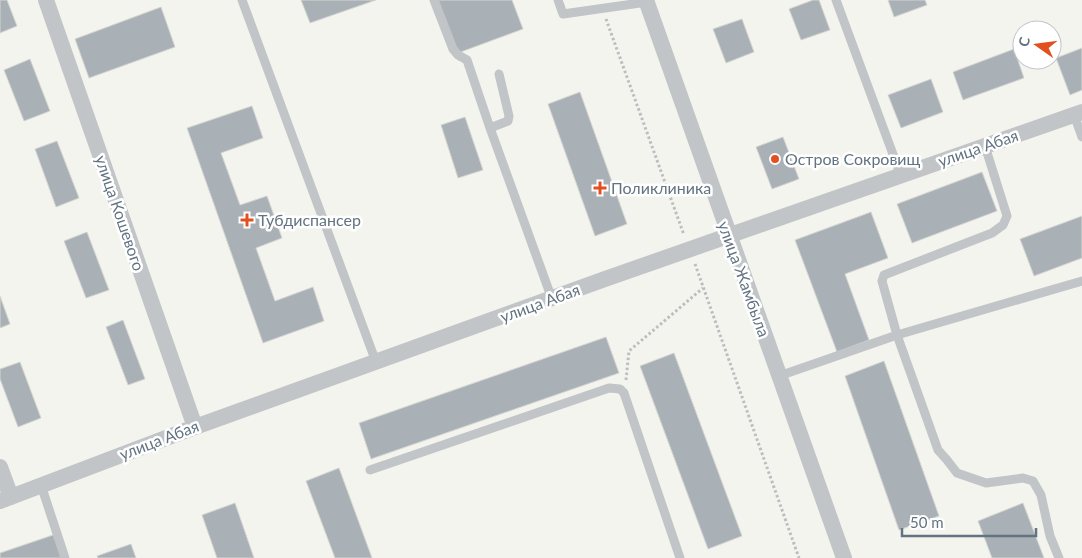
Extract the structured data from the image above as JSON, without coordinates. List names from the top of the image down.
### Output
{
  "streets": {
    "street": ["улица Абая", "улица Кошевого", "улица Жамбыла"]
  },
  "crossings": [
    ["улица Абая", "улица Кошевого"],
    ["улица Абая", "улица Жамбыла"]
  ],
  "places": {
    "other": ["Остров Сокровищ"],
    "health": ["Поликлиника", "Тубдиспансер"]
  },
  "scale_bar": "50 m",
  "north": "left"
}
